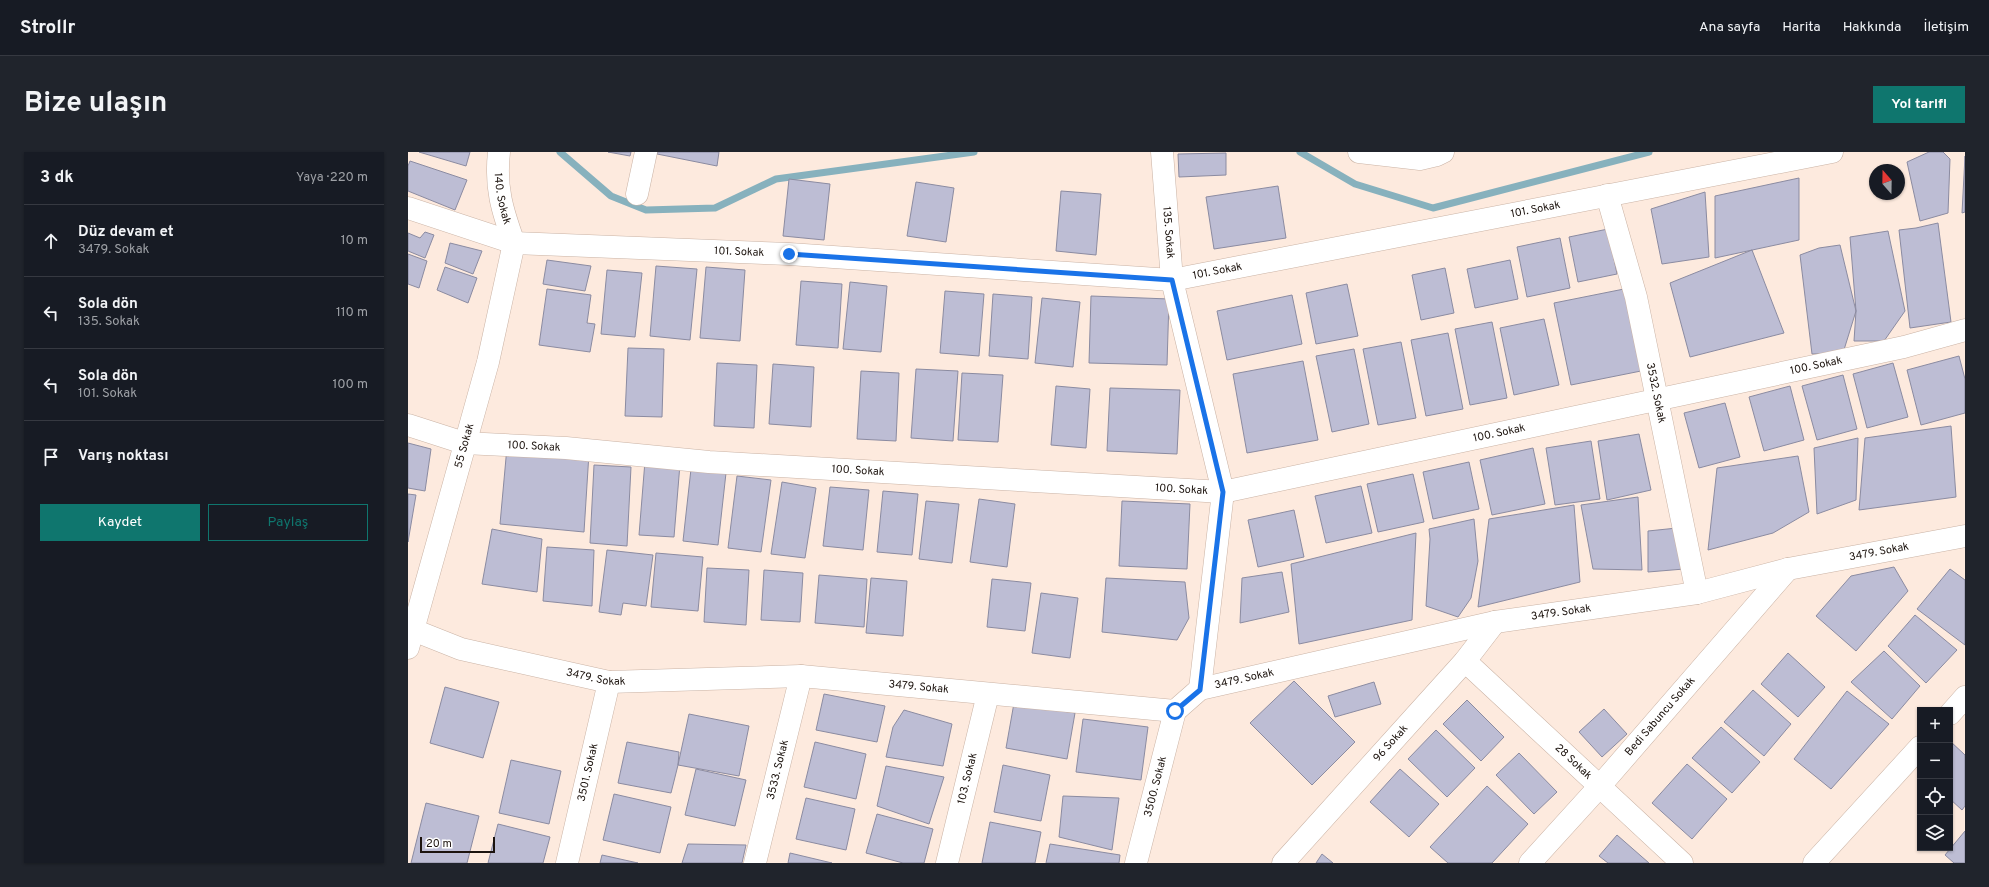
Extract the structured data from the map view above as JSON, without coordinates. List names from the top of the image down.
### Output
{
  "streets": {
    "street": [
      "140. Sokak",
      "101. Sokak",
      "135. Sokak",
      "100. Sokak",
      "3532. Sokak",
      "55 Sokak",
      "3479. Sokak",
      "Bedi Sabuncu Sokak",
      "96 Sokak",
      "28 Sokak",
      "3533. Sokak",
      "3501. Sokak",
      "103. Sokak",
      "3500. Sokak"
    ]
  },
  "crossings": [
    ["140. Sokak", "101. Sokak"],
    ["140. Sokak", "55 Sokak"],
    ["101. Sokak", "135. Sokak"],
    ["101. Sokak", "3532. Sokak"],
    ["101. Sokak", "55 Sokak"],
    ["135. Sokak", "100. Sokak"],
    ["135. Sokak", "3479. Sokak"],
    ["100. Sokak", "3532. Sokak"],
    ["100. Sokak", "55 Sokak"],
    ["3532. Sokak", "3479. Sokak"],
    ["55 Sokak", "3479. Sokak"],
    ["3479. Sokak", "Bedi Sabuncu Sokak"],
    ["3479. Sokak", "96 Sokak"],
    ["3479. Sokak", "3533. Sokak"],
    ["3479. Sokak", "3501. Sokak"],
    ["3479. Sokak", "103. Sokak"],
    ["3479. Sokak", "3500. Sokak"],
    ["Bedi Sabuncu Sokak", "28 Sokak"],
    ["96 Sokak", "28 Sokak"]
  ],
  "scale_bar": "20 m",
  "north": "top",
  "page": {
    "header": "Strollr",
    "nav": [
      "Ana sayfa",
      "Harita",
      "Hakkında",
      "İletişim"
    ],
    "title": "Bize ulaşın",
    "buttons": [
      "Yol tarifi",
      ["Kaydet", "Paylaş"]
    ],
    "heading": ["3 dk", "Yaya · 220 m"],
    "list": [
      ["Düz devam et", "3479. Sokak", "10 m"],
      ["Sola dön", "135. Sokak", "110 m"],
      ["Sola dön", "101. Sokak", "100 m"],
      "Varış noktası"
    ],
    "map_buttons": ["+", "−"],
    "scale": "20 m"
  }
}
